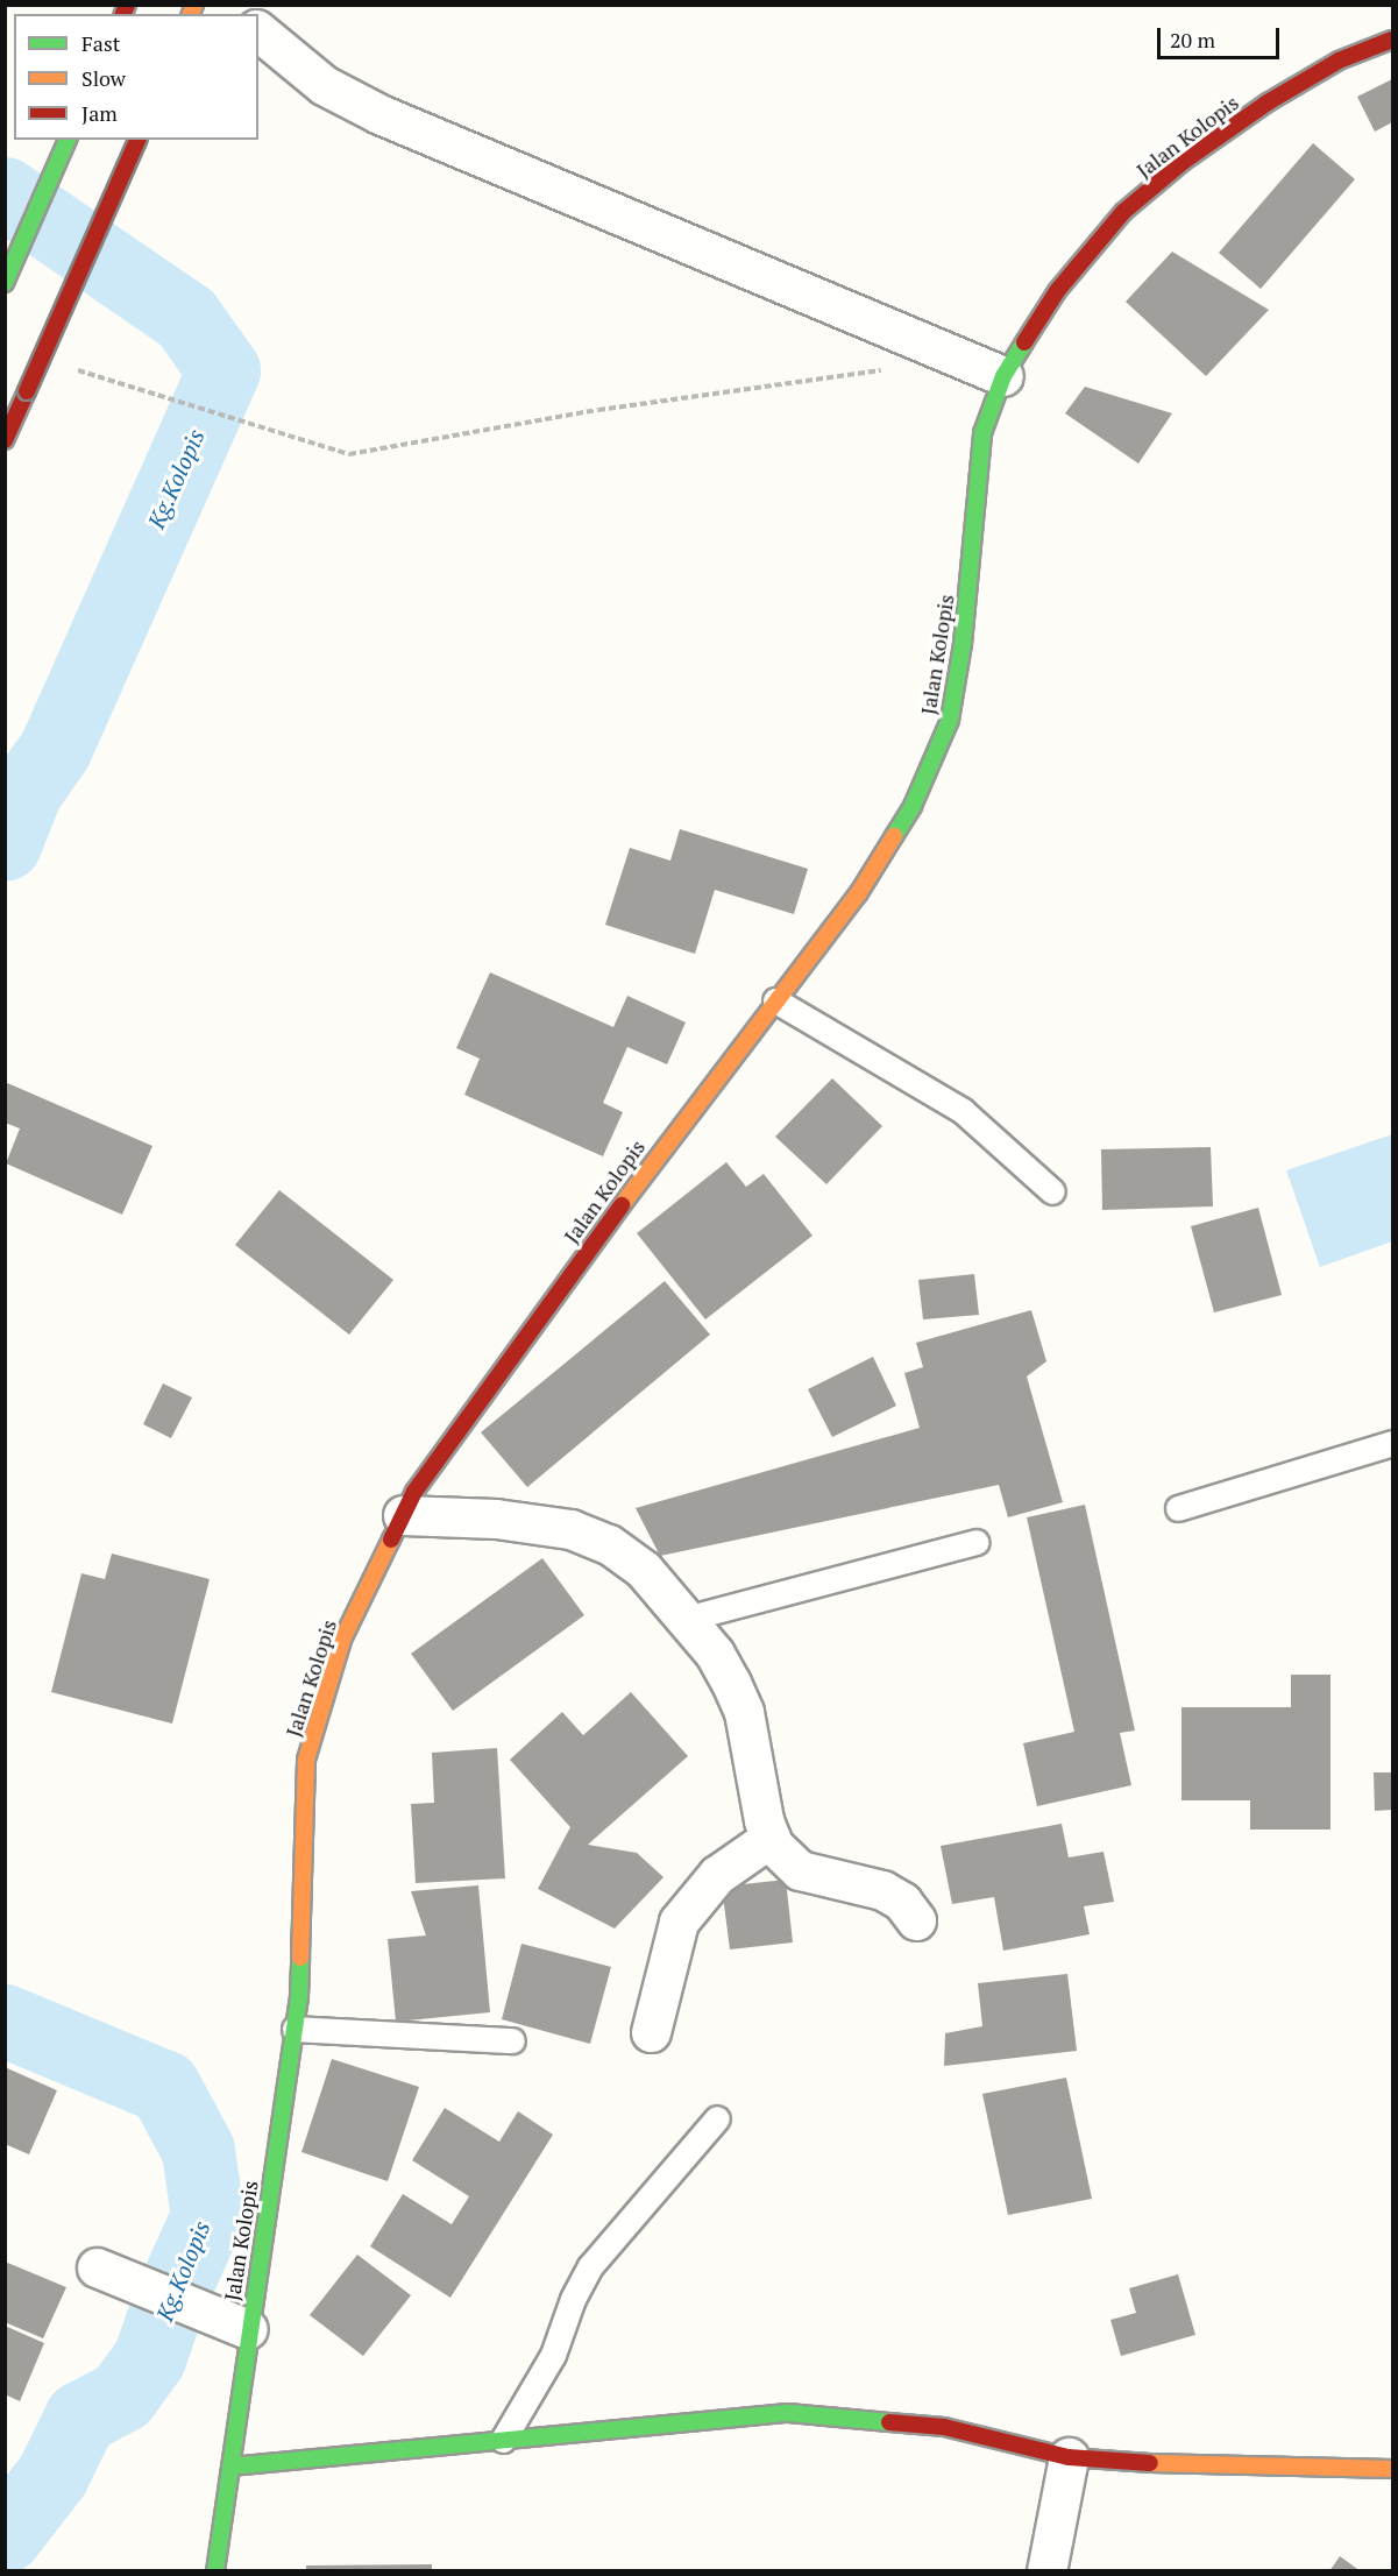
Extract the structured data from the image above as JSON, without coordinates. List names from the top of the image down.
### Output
{
  "streets": {
    "main road": ["Jalan Kolopis"]
  },
  "water": ["Kg.Kolopis"],
  "legend": ["Fast", "Slow", "Jam"],
  "scale_bar": "20 m"
}
